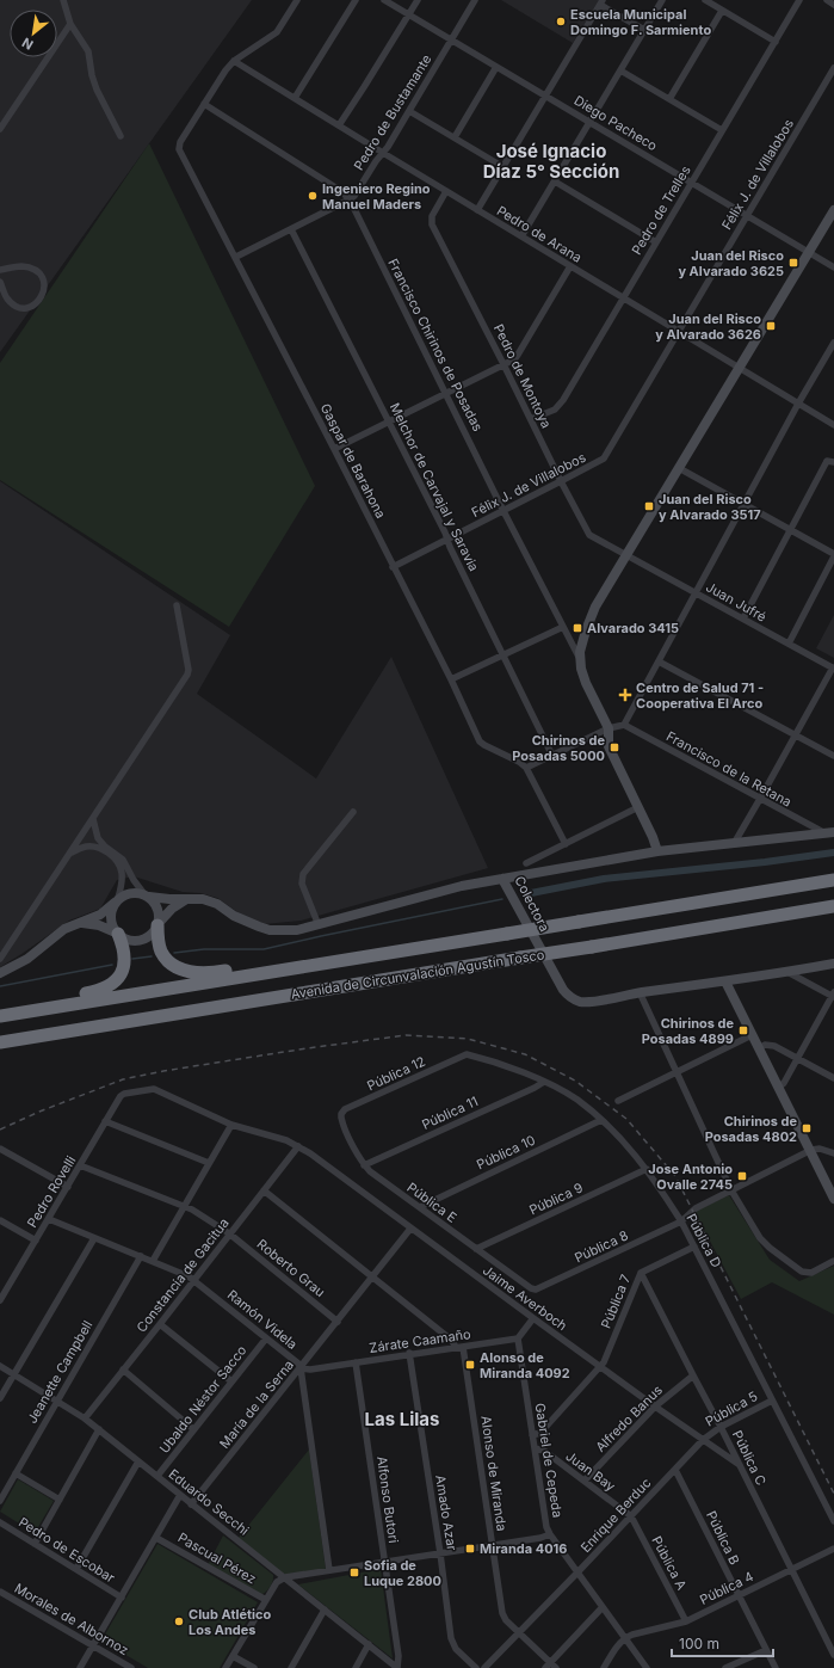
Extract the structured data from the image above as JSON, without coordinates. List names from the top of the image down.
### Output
{
  "streets": {
    "highway": ["Avenida de Circunvalación Agustín Tosco"],
    "main road": ["Colectora"],
    "street": [
      "Pedro de Bustamante",
      "Diego Pacheco",
      "Félix J. de Villalobos",
      "Pedro de Trelles",
      "Pedro de Arana",
      "Francisco Chirinos de Posadas",
      "Pedro de Montoya",
      "Gaspar de Barahona",
      "Melchor de Carvajal y Saravia",
      "Juan Jufré",
      "Francisco de la Retana",
      "Pública 12",
      "Pública 11",
      "Pública 10",
      "Pedro Rovelli",
      "Pública 9",
      "Pública E",
      "Pública D",
      "Pública 8",
      "Roberto Grau",
      "Constancia de Gacitua",
      "Jaime Averboch",
      "Pública 7",
      "Ramón Videla",
      "Zárate Caamaño",
      "Jeanette Campbell",
      "Ubaldo Néstor Sacco",
      "María de la Serna",
      "Pública 5",
      "Alfredo Banus",
      "Pública C",
      "Gabriel de Cepeda",
      "Juan Bay",
      "Alonso de Miranda",
      "Alfonso Butori",
      "Eduardo Secchi",
      "Amado Azar",
      "Enrique Berduc",
      "Pública B",
      "Pedro de Escobar",
      "Pascual Pérez",
      "Pública A",
      "Pública 4",
      "Morales de Albornoz"
    ]
  },
  "crossings": [
    ["Pedro de Bustamante", "Diego Pacheco"],
    ["Pedro de Bustamante", "Pedro de Arana"],
    ["Pedro de Bustamante", "Francisco Chirinos de Posadas"],
    ["Pedro de Bustamante", "Gaspar de Barahona"],
    ["Pedro de Bustamante", "Melchor de Carvajal y Saravia"],
    ["Diego Pacheco", "Félix J. de Villalobos"],
    ["Diego Pacheco", "Pedro de Trelles"],
    ["Félix J. de Villalobos", "Pedro de Arana"],
    ["Félix J. de Villalobos", "Francisco Chirinos de Posadas"],
    ["Félix J. de Villalobos", "Pedro de Montoya"],
    ["Félix J. de Villalobos", "Gaspar de Barahona"],
    ["Félix J. de Villalobos", "Melchor de Carvajal y Saravia"],
    ["Pedro de Trelles", "Pedro de Arana"],
    ["Pedro de Trelles", "Pedro de Montoya"],
    ["Pedro de Arana", "Pedro de Montoya"],
    ["Francisco Chirinos de Posadas", "Gaspar de Barahona"],
    ["Pedro de Montoya", "Juan Jufré"],
    ["Francisco de la Retana", "Colectora"],
    ["Pública 12", "Pública E"],
    ["Pública 12", "Pública D"],
    ["Pública 11", "Pública E"],
    ["Pública 11", "Pública D"],
    ["Pública 10", "Pública E"],
    ["Pública 10", "Pública D"],
    ["Pedro Rovelli", "Roberto Grau"],
    ["Pedro Rovelli", "Jaime Averboch"],
    ["Pedro Rovelli", "Ramón Videla"],
    ["Pública 9", "Pública E"],
    ["Pública 9", "Pública D"],
    ["Pública E", "Pública 8"],
    ["Pública D", "Pública 8"],
    ["Pública D", "Pública 7"],
    ["Pública D", "Pública 5"],
    ["Roberto Grau", "Constancia de Gacitua"],
    ["Roberto Grau", "María de la Serna"],
    ["Constancia de Gacitua", "Jaime Averboch"],
    ["Constancia de Gacitua", "Ramón Videla"],
    ["Constancia de Gacitua", "Eduardo Secchi"],
    ["Jaime Averboch", "Pública 7"],
    ["Jaime Averboch", "María de la Serna"],
    ["Jaime Averboch", "Pública 5"],
    ["Jaime Averboch", "Alfredo Banus"],
    ["Jaime Averboch", "Pública C"],
    ["Jaime Averboch", "Enrique Berduc"],
    ["Pública 7", "Pública C"],
    ["Pública 7", "Gabriel de Cepeda"],
    ["Ramón Videla", "Zárate Caamaño"],
    ["Ramón Videla", "Jeanette Campbell"],
    ["Ramón Videla", "Ubaldo Néstor Sacco"],
    ["Ramón Videla", "María de la Serna"],
    ["Zárate Caamaño", "María de la Serna"],
    ["Zárate Caamaño", "Gabriel de Cepeda"],
    ["Zárate Caamaño", "Alonso de Miranda"],
    ["Zárate Caamaño", "Alfonso Butori"],
    ["Zárate Caamaño", "Amado Azar"],
    ["Jeanette Campbell", "Eduardo Secchi"],
    ["Ubaldo Néstor Sacco", "Eduardo Secchi"],
    ["María de la Serna", "Eduardo Secchi"],
    ["Pública 5", "Pública C"],
    ["Pública 5", "Enrique Berduc"],
    ["Alfredo Banus", "Pública C"],
    ["Alfredo Banus", "Juan Bay"],
    ["Pública C", "Pública 4"],
    ["Gabriel de Cepeda", "Juan Bay"],
    ["Gabriel de Cepeda", "Enrique Berduc"],
    ["Gabriel de Cepeda", "Pública 4"],
    ["Juan Bay", "Enrique Berduc"],
    ["Juan Bay", "Pública A"],
    ["Alonso de Miranda", "Enrique Berduc"],
    ["Alfonso Butori", "Eduardo Secchi"],
    ["Enrique Berduc", "Pública B"],
    ["Enrique Berduc", "Pública A"],
    ["Pública B", "Pública 4"],
    ["Pública A", "Pública 4"]
  ],
  "districts": ["José Ignacio Díaz 5° Sección", "Las Lilas"],
  "places": {
    "other": ["Escuela Municipal Domingo F. Sarmiento", "Ingeniero Regino Manuel Maders", "Club Atlético Los Andes"],
    "transit": [
      "Juan del Risco y Alvarado 3625",
      "Juan del Risco y Alvarado 3626",
      "Juan del Risco y Alvarado 3517",
      "Alvarado 3415",
      "Chirinos de Posadas 5000",
      "Chirinos de Posadas 4899",
      "Chirinos de Posadas 4802",
      "Jose Antonio Ovalle 2745",
      "Alonso de Miranda 4092",
      "Miranda 4016",
      "Sofia de Luque 2800"
    ],
    "health": ["Centro de Salud 71 - Cooperativa El Arco"]
  },
  "scale_bar": "100 m",
  "north": "bottom left"
}
